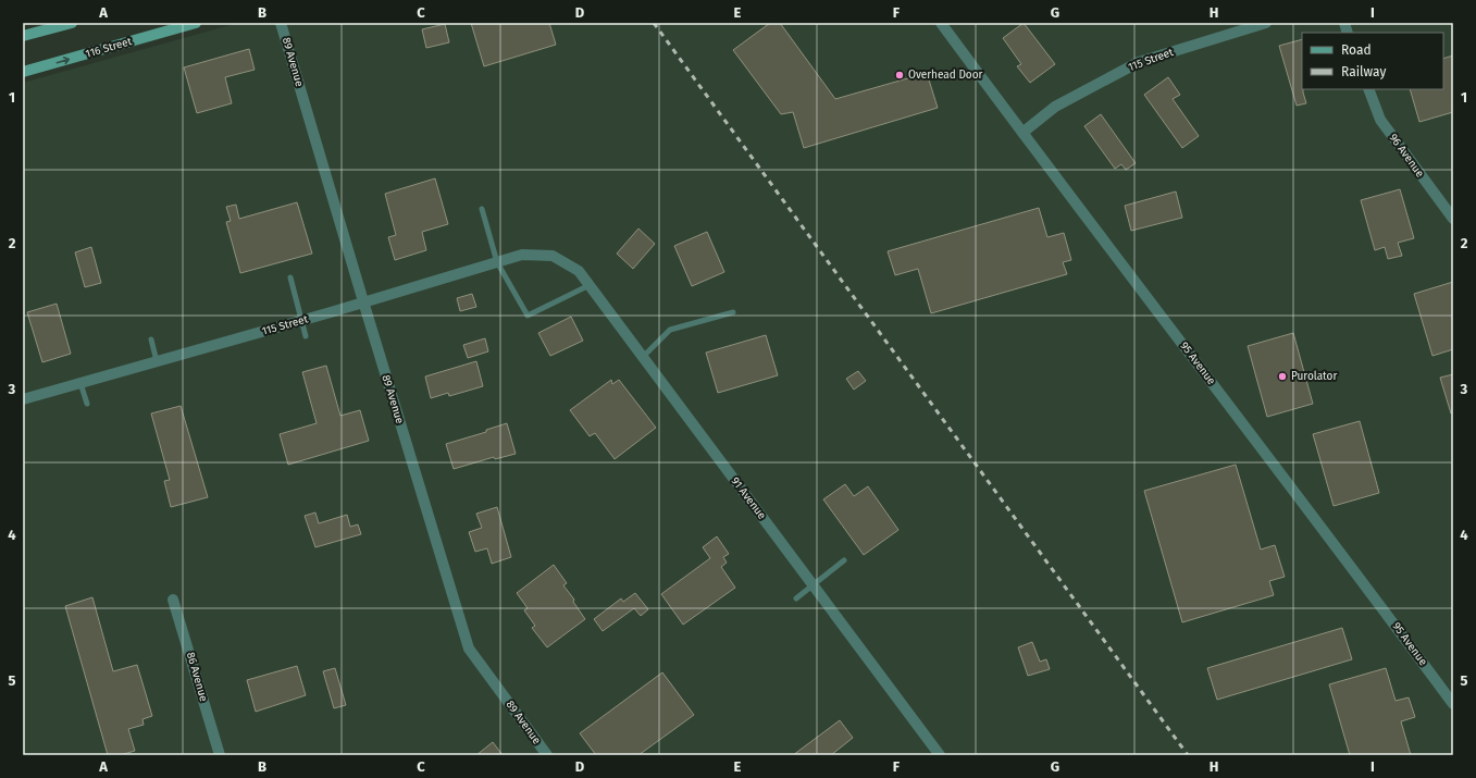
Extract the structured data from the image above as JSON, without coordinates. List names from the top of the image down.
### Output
{
  "streets": {
    "main road": ["116 Street"],
    "street": [
      "115 Street",
      "89 Avenue",
      "96 Avenue",
      "95 Avenue",
      "91 Avenue",
      "86 Avenue"
    ]
  },
  "crossings": [
    ["115 Street", "89 Avenue"],
    ["115 Street", "95 Avenue"],
    ["115 Street", "91 Avenue"]
  ],
  "one_way": ["116 Street"],
  "places": ["Overhead Door", "Purolator"],
  "legend": ["Road", "Railway"],
  "grid": {
    "columns": [
      "A",
      "B",
      "C",
      "D",
      "E",
      "F",
      "G",
      "H",
      "I"
    ],
    "rows": [
      "1",
      "2",
      "3",
      "4",
      "5"
    ]
  }
}
